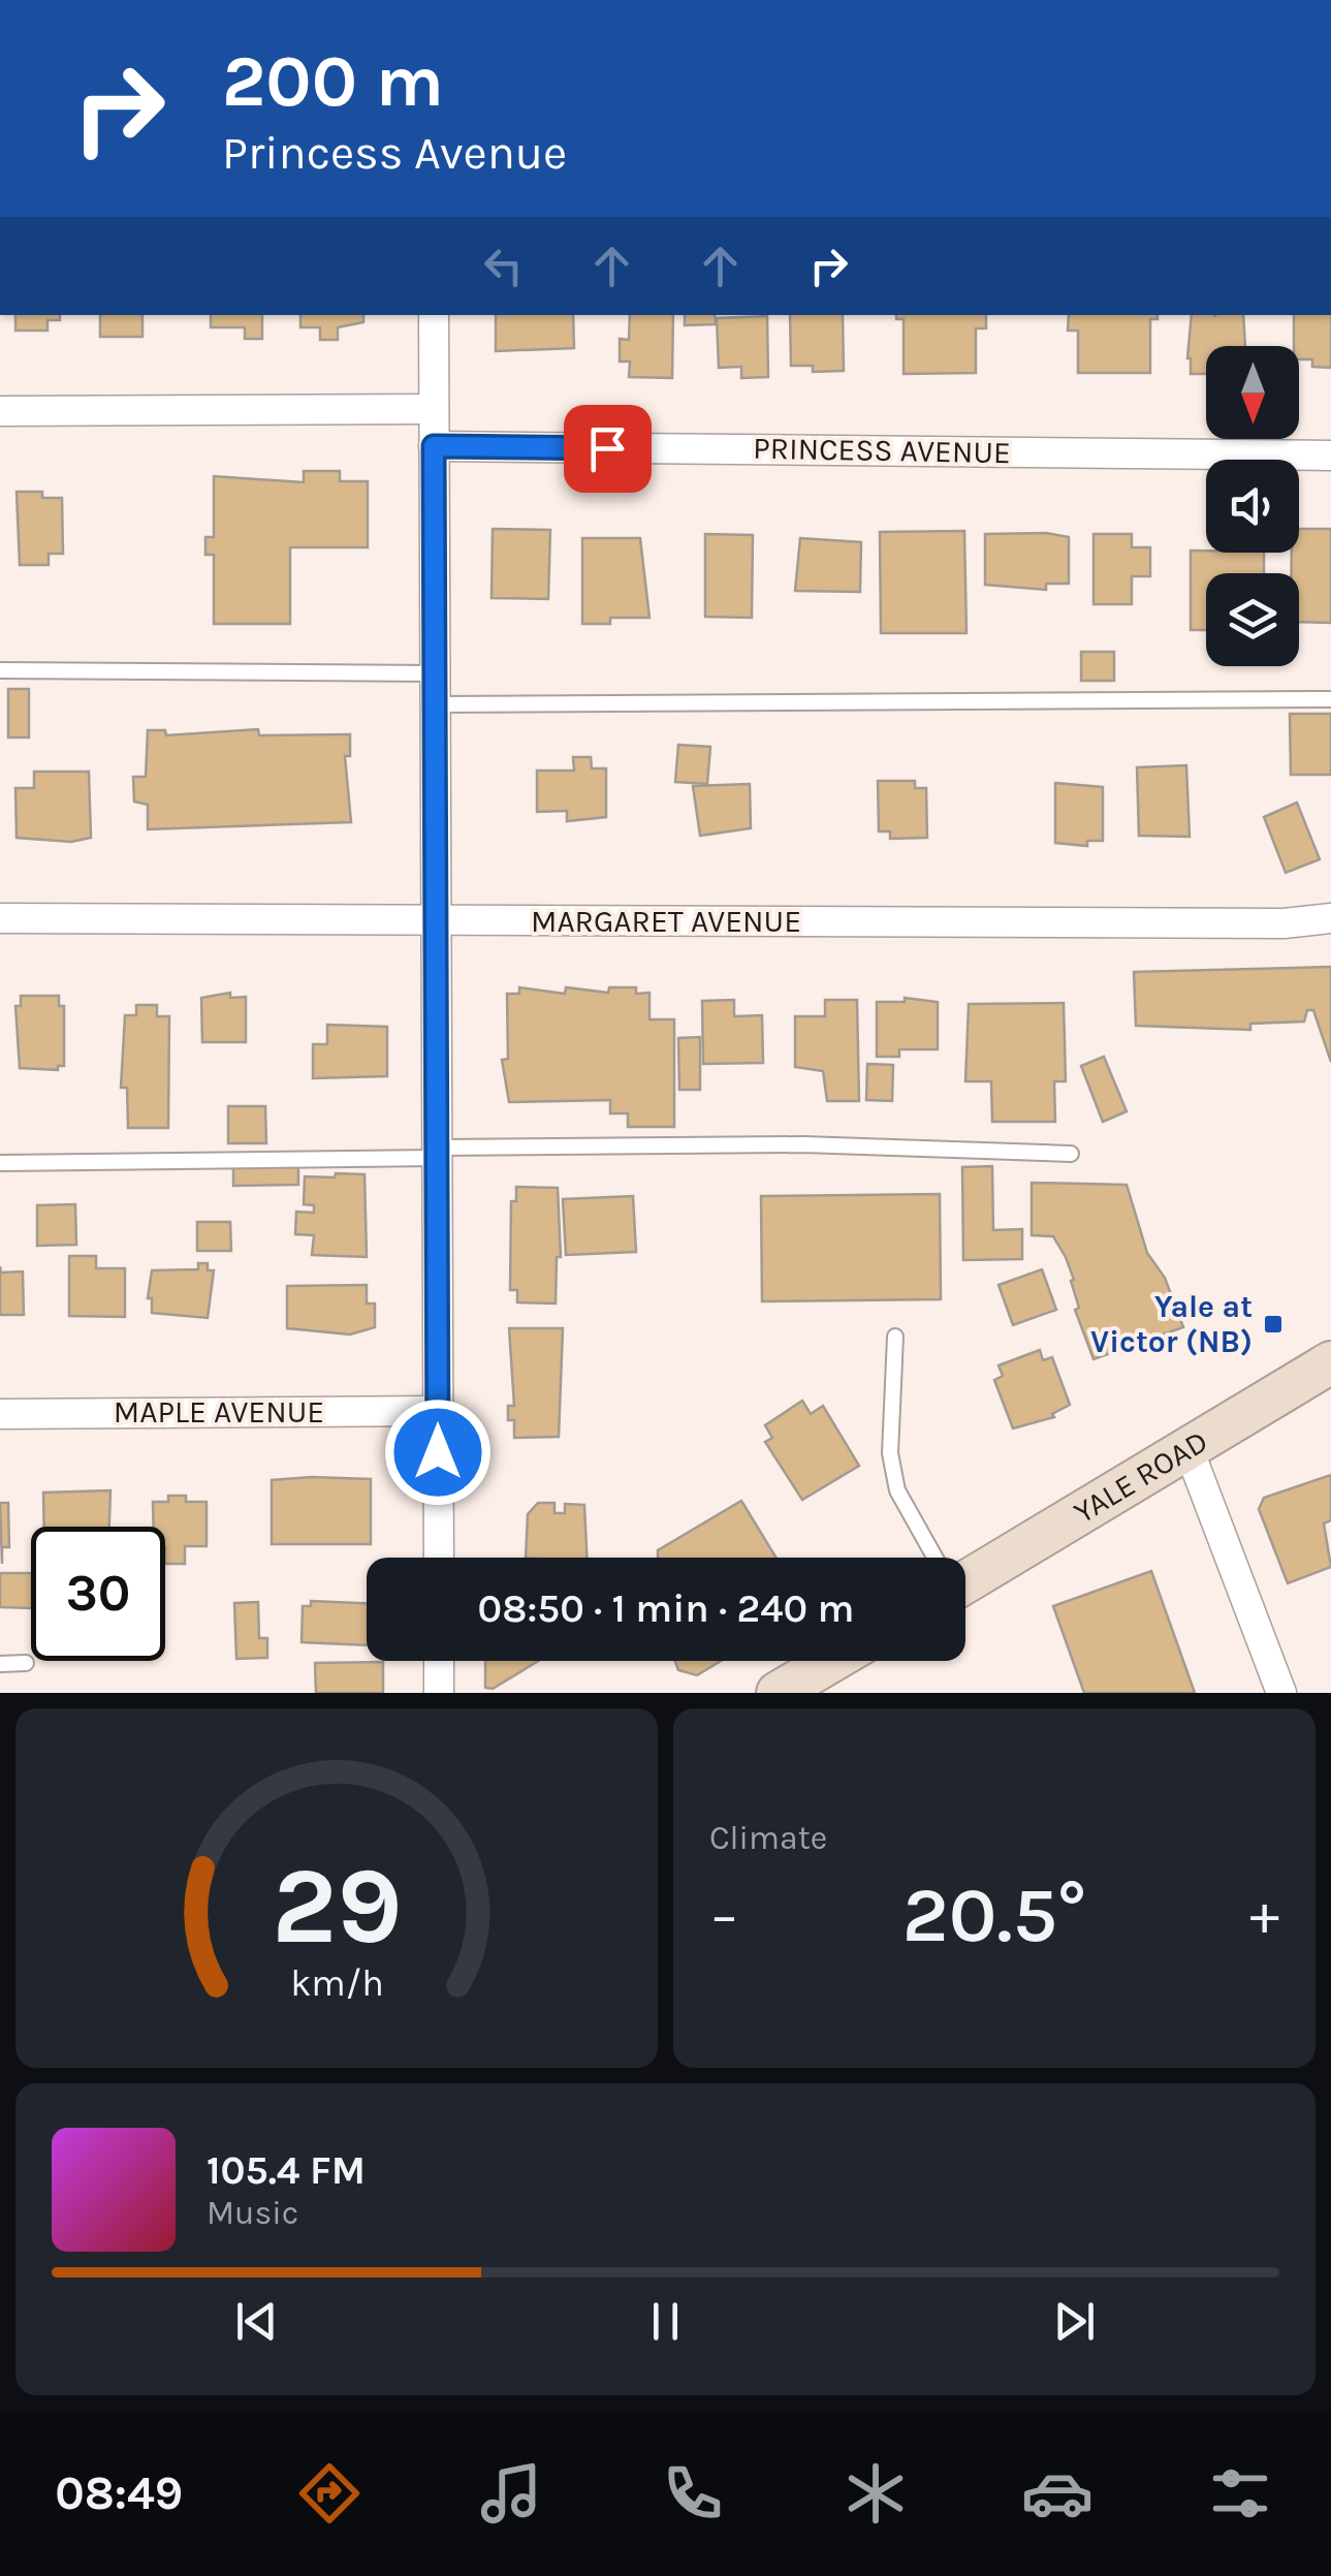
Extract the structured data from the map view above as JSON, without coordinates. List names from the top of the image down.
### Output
{
  "streets": {
    "main road": ["YALE ROAD"],
    "street": ["PRINCESS AVENUE", "MARGARET AVENUE", "MAPLE AVENUE"]
  },
  "places": {
    "transit": ["Yale at Victor (NB)"]
  },
  "north": "bottom",
  "page": {
    "turn": ["200 m", "Princess Avenue"],
    "limit": "30",
    "trip": "08:50 · 1 min · 240 m",
    "tile": "Climate",
    "heat": ["−", "20.5°", "+"],
    "song": ["105.4 FM", "Music"],
    "tabs": "08:49",
    "gauge": ["29", "km/h"]
  }
}
